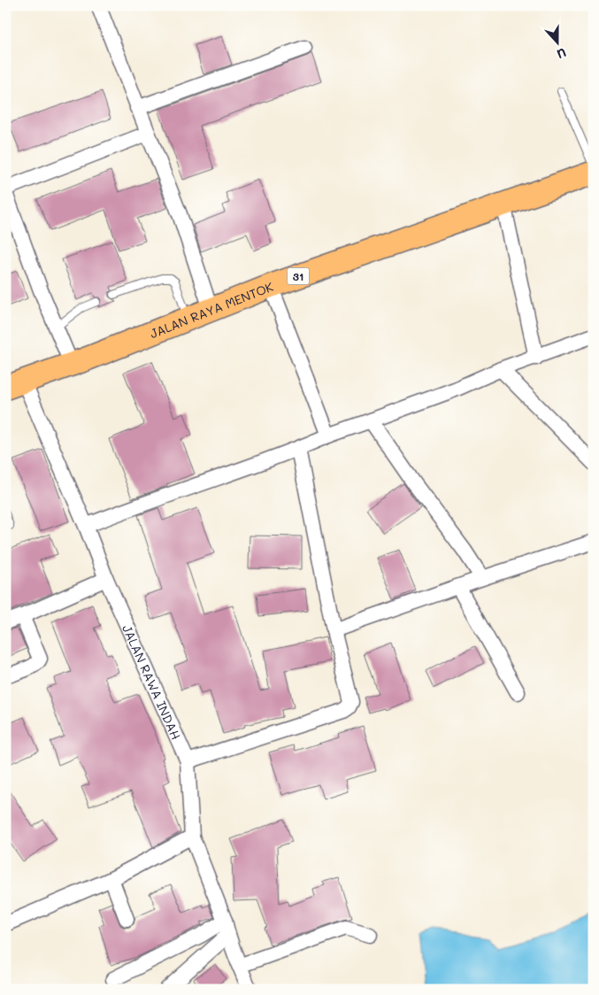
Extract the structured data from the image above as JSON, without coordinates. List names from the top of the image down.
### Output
{
  "streets": {
    "highway": ["31", "JALAN RAYA MENTOK"],
    "street": ["JALAN RAWA INDAH"]
  },
  "crossings": [
    ["JALAN RAYA MENTOK", "JALAN RAWA INDAH"]
  ],
  "north": "bottom"
}
